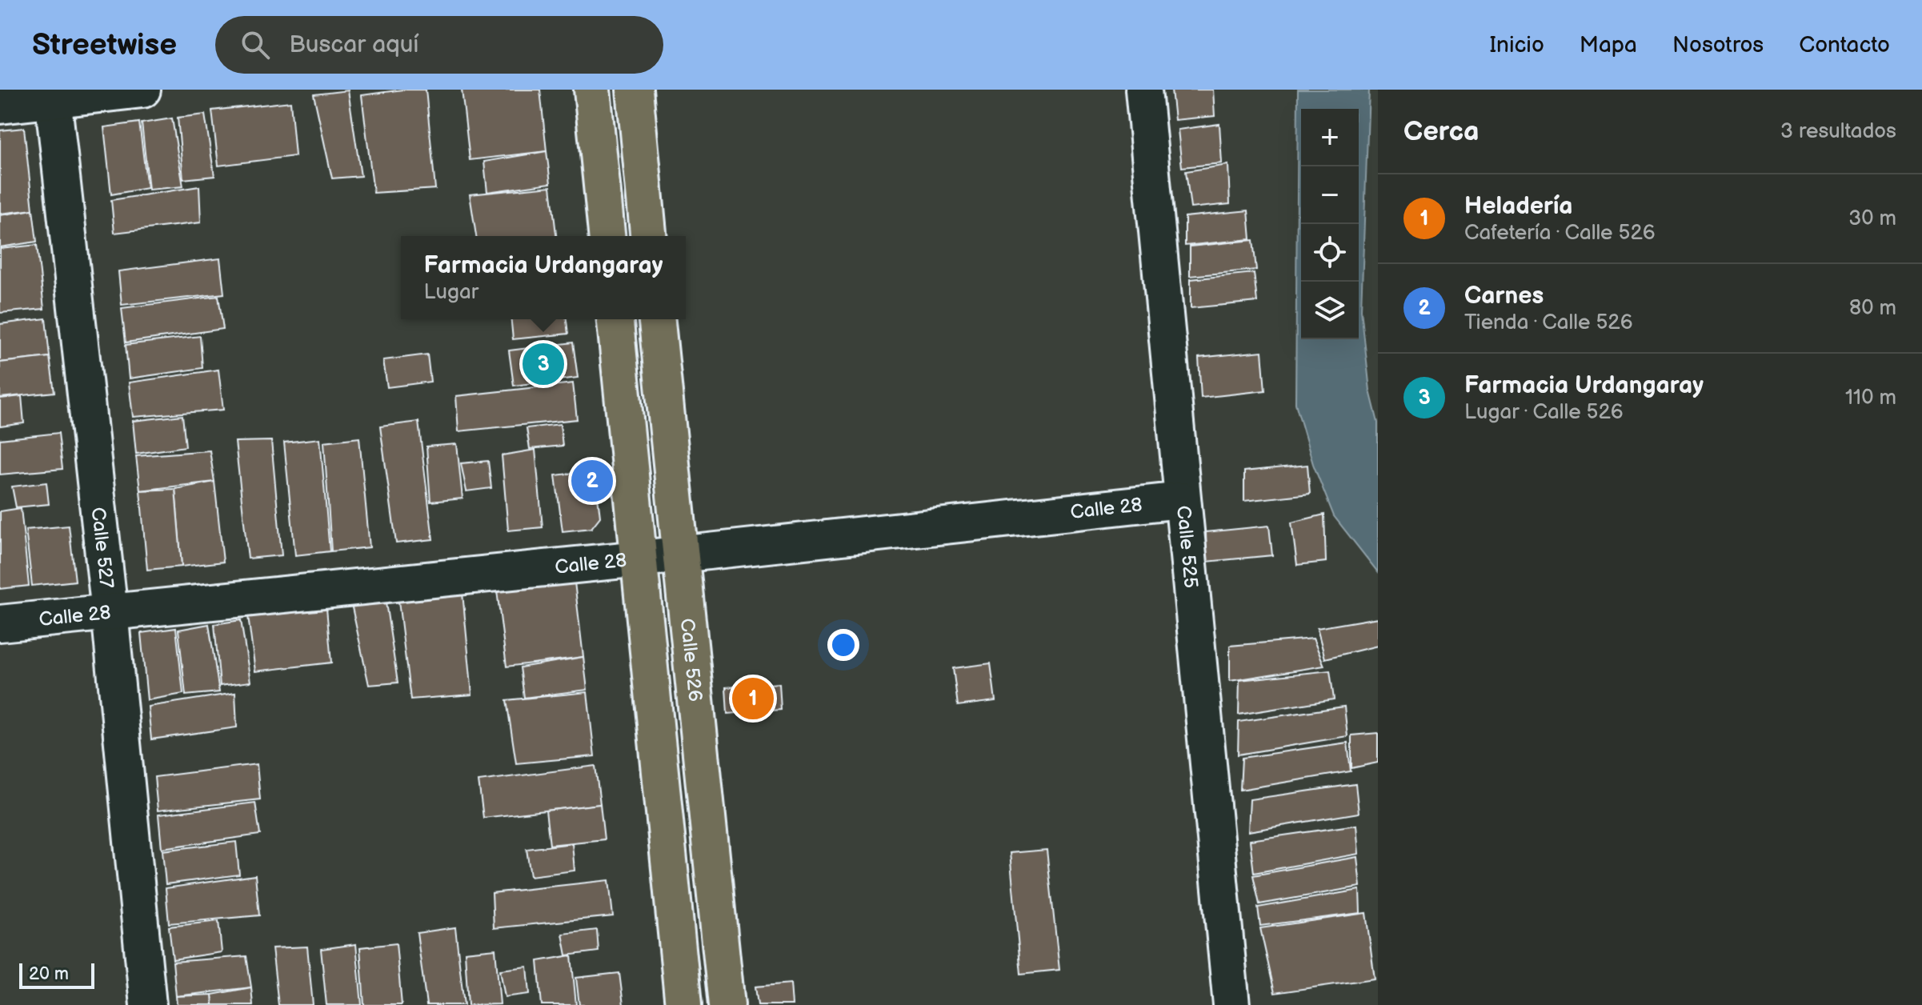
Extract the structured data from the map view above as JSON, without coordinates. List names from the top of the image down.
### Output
{
  "streets": {
    "main road": ["Calle 526"],
    "street": ["Calle 28", "Calle 527", "Calle 525"]
  },
  "crossings": [
    ["Calle 28", "Calle 527"],
    ["Calle 28", "Calle 525"],
    ["Calle 28", "Calle 526"]
  ],
  "scale_bar": "20 m",
  "page": {
    "header": "Streetwise",
    "search": "Buscar aquí",
    "nav": [
      "Inicio",
      "Mapa",
      "Nosotros",
      "Contacto"
    ],
    "heading": ["Cerca", "3 resultados"],
    "map_buttons": ["+", "−"],
    "list": [
      {
        "mark": "1",
        "name": "Heladería",
        "note": "Cafetería · Calle 526",
        "value": "30 m"
      },
      {
        "mark": "2",
        "name": "Carnes",
        "note": "Tienda · Calle 526",
        "value": "80 m"
      },
      {
        "mark": "3",
        "name": "Farmacia Urdangaray",
        "note": "Lugar · Calle 526",
        "value": "110 m"
      }
    ],
    "popup": ["Farmacia Urdangaray", "Lugar"],
    "pins": ["3", "2", "1"],
    "scale": "20 m"
  }
}
